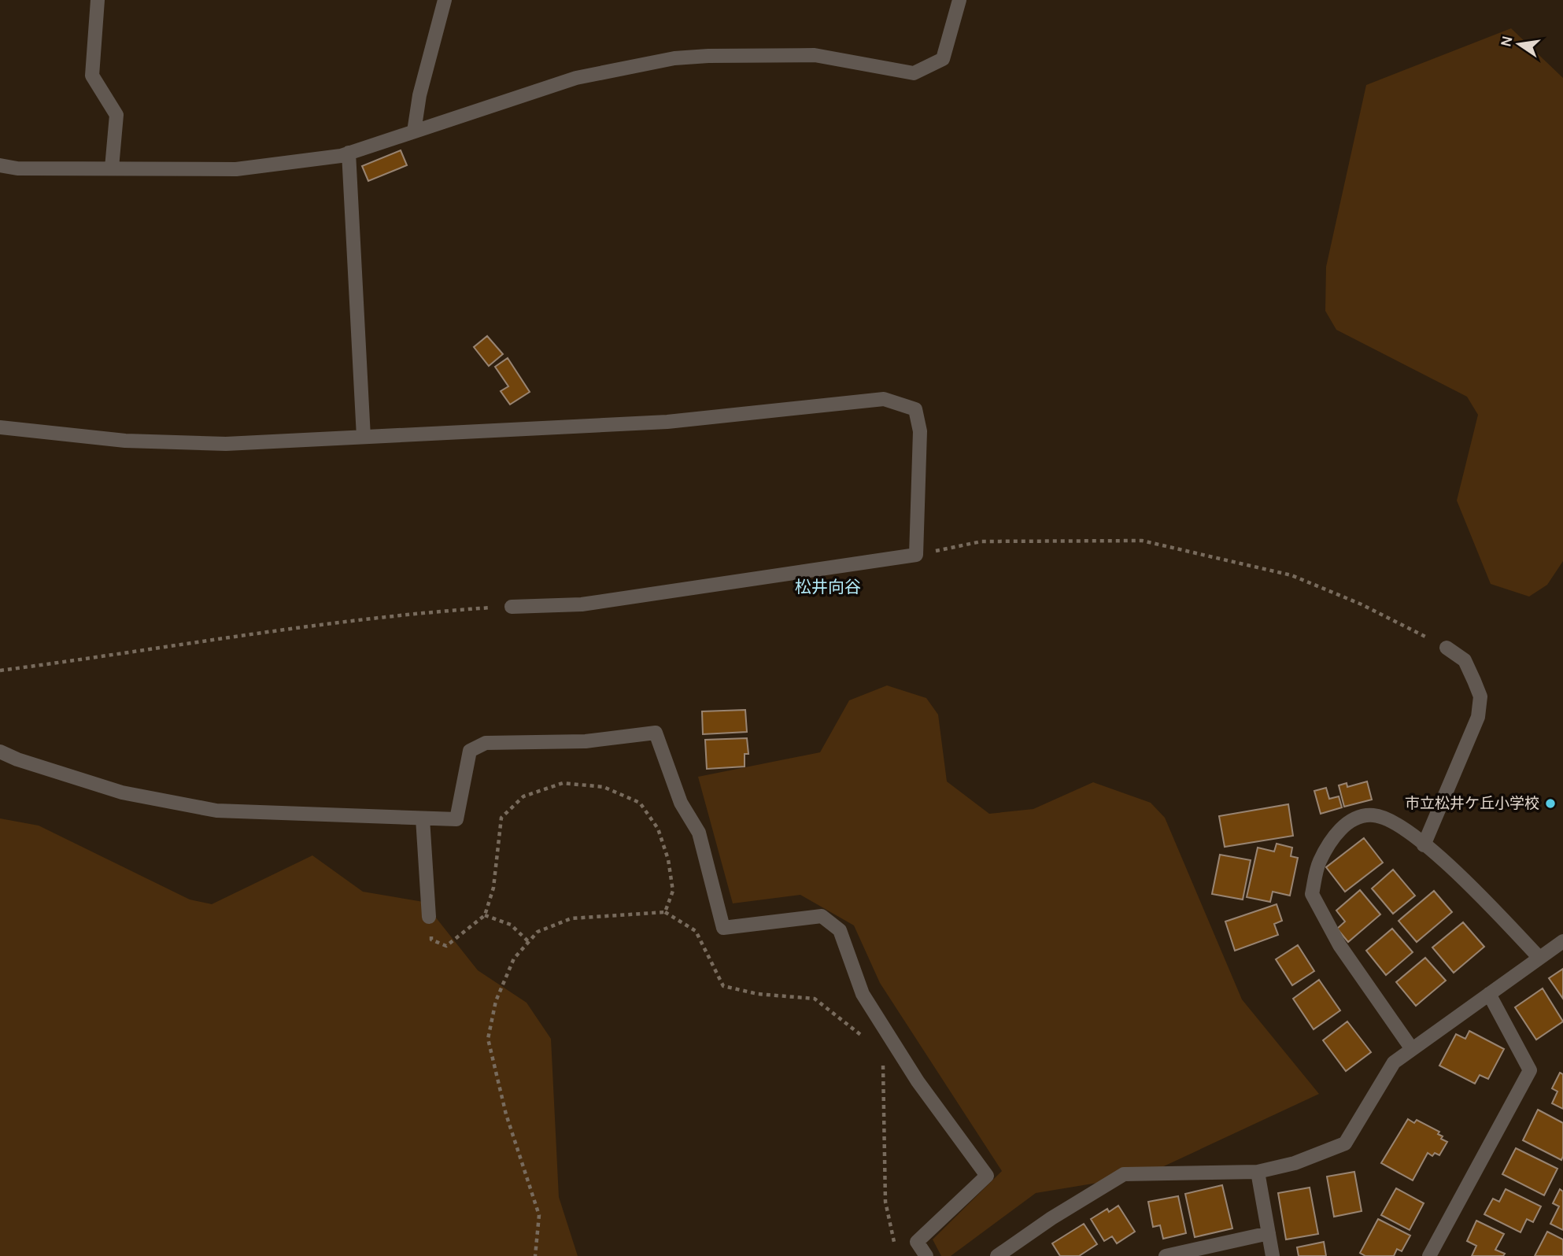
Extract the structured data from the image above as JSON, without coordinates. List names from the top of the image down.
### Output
{
  "districts": ["松井向谷"],
  "places": ["市立松井ケ丘小学校"],
  "north": "left"
}
